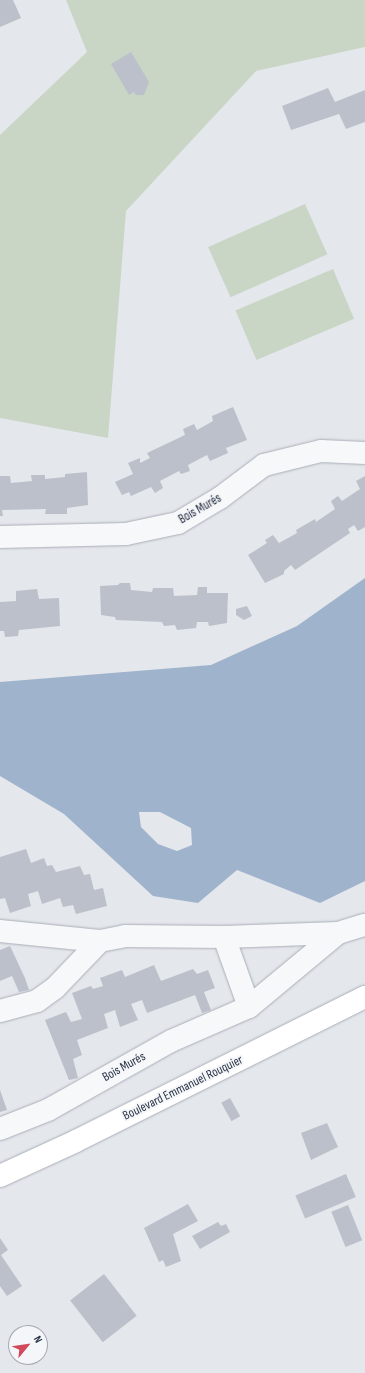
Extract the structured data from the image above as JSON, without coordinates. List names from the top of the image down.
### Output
{
  "streets": {
    "street": ["Bois Murés", "Boulevard Emmanuel Rouquier"]
  },
  "north": "top right"
}
